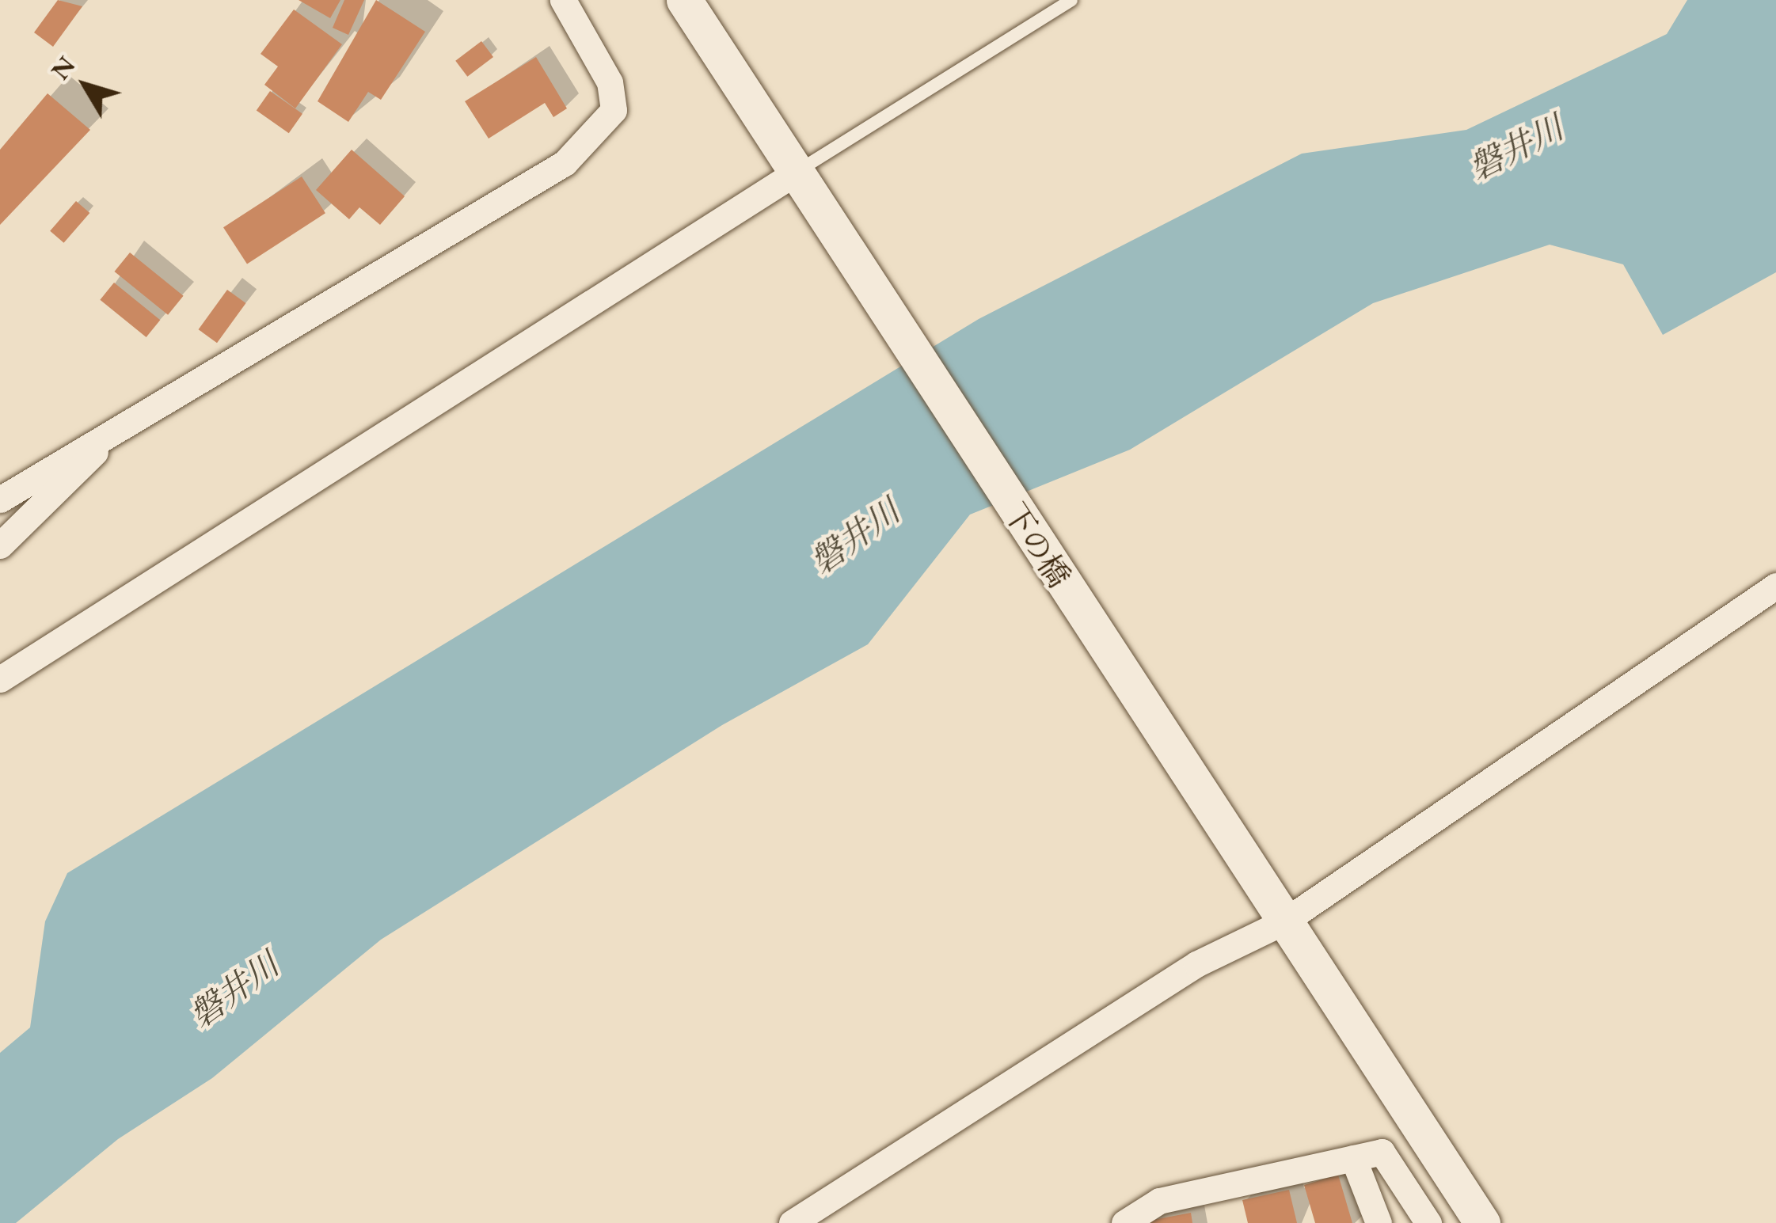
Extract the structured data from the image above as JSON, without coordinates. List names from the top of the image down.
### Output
{
  "streets": {
    "street": ["下の橋"]
  },
  "water": ["磐井川"],
  "north": "top left"
}
